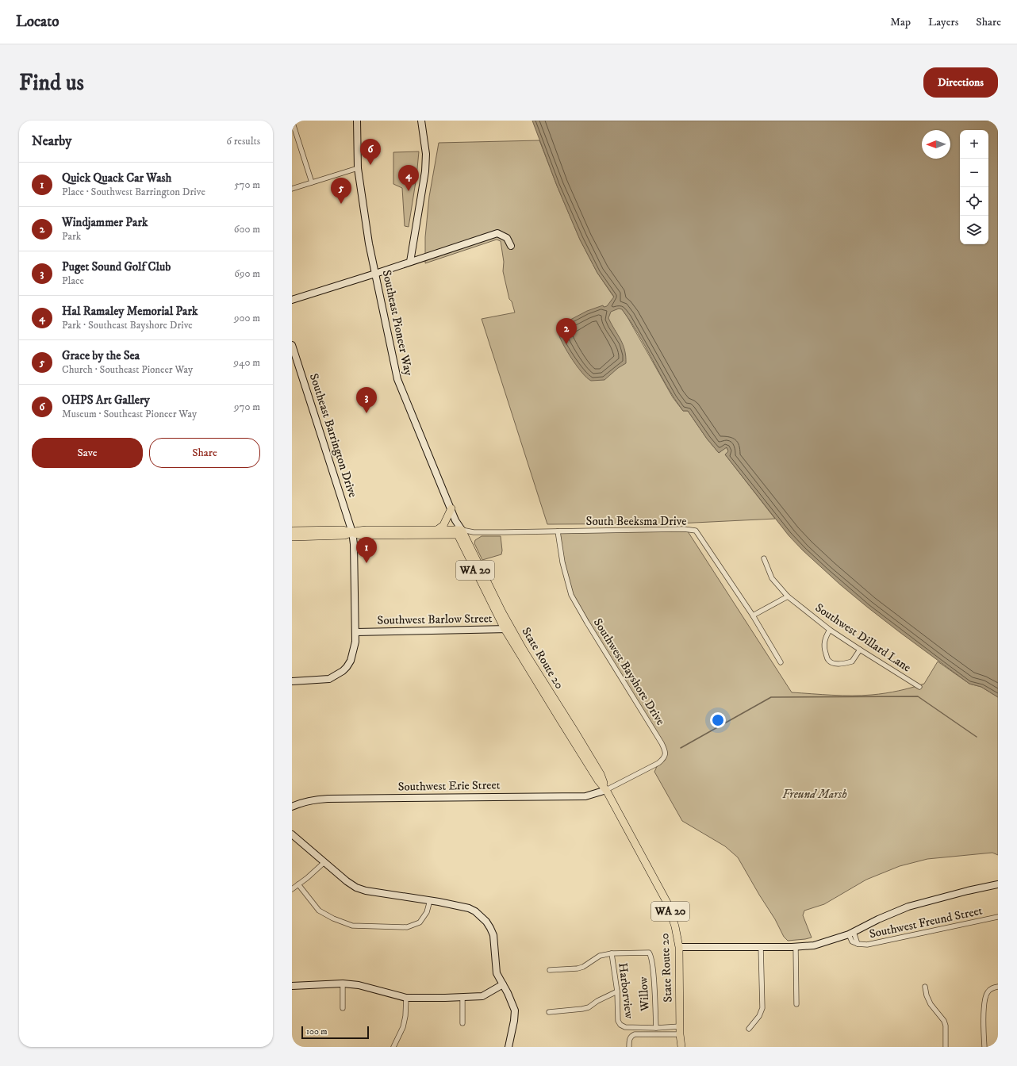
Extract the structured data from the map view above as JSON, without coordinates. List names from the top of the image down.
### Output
{
  "streets": {
    "main road": ["WA 20", "State Route 20"],
    "street": [
      "Southeast Pioneer Way",
      "Southeast Barrington Drive",
      "South Beeksma Drive",
      "Southwest Barlow Street",
      "Southwest Dillard Lane",
      "Southwest Bayshore Drive",
      "Southwest Erie Street",
      "Southwest Freund Street",
      "Harborview",
      "Willow"
    ]
  },
  "crossings": [
    ["Southeast Pioneer Way", "South Beeksma Drive"],
    ["Southeast Pioneer Way", "WA 20"],
    ["Southeast Pioneer Way", "State Route 20"],
    ["Southeast Barrington Drive", "Southwest Barlow Street"],
    ["South Beeksma Drive", "WA 20"],
    ["South Beeksma Drive", "State Route 20"],
    ["South Beeksma Drive", "Southwest Bayshore Drive"],
    ["WA 20", "Southwest Barlow Street"],
    ["WA 20", "State Route 20"],
    ["Southwest Barlow Street", "State Route 20"],
    ["State Route 20", "Southwest Bayshore Drive"],
    ["State Route 20", "Southwest Erie Street"],
    ["Southwest Bayshore Drive", "Southwest Erie Street"],
    ["Harborview", "Willow"]
  ],
  "parks": ["Freund Marsh"],
  "scale_bar": "100 m",
  "north": "left",
  "page": {
    "header": "Locato",
    "nav": ["Map", "Layers", "Share"],
    "buttons": [
      "Directions",
      ["Save", "Share"]
    ],
    "title": "Find us",
    "heading": ["Nearby", "6 results"],
    "map_buttons": ["+", "−"],
    "pins": [
      "6",
      "4",
      "5",
      "2",
      "3",
      "1"
    ],
    "list": [
      {
        "mark": "1",
        "name": "Quick Quack Car Wash",
        "note": "Place · Southwest Barrington Drive",
        "value": "570 m"
      },
      {
        "mark": "2",
        "name": "Windjammer Park",
        "note": "Park",
        "value": "600 m"
      },
      {
        "mark": "3",
        "name": "Puget Sound Golf Club",
        "note": "Place",
        "value": "690 m"
      },
      {
        "mark": "4",
        "name": "Hal Ramaley Memorial Park",
        "note": "Park · Southeast Bayshore Drive",
        "value": "900 m"
      },
      {
        "mark": "5",
        "name": "Grace by the Sea",
        "note": "Church · Southeast Pioneer Way",
        "value": "940 m"
      },
      {
        "mark": "6",
        "name": "OHPS Art Gallery",
        "note": "Museum · Southeast Pioneer Way",
        "value": "970 m"
      }
    ],
    "scale": "100 m"
  }
}
